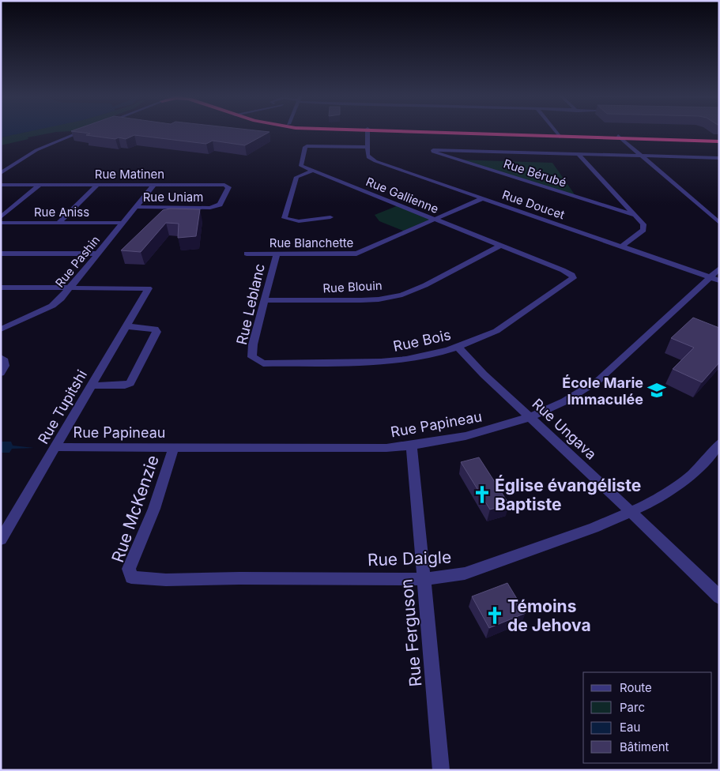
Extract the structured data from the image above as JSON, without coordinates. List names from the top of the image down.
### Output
{
  "streets": {
    "street": [
      "Rue Bérubé",
      "Rue Matinen",
      "Rue Gallienne",
      "Rue Uniam",
      "Rue Doucet",
      "Rue Aniss",
      "Rue Blanchette",
      "Rue Pashin",
      "Rue Blouin",
      "Rue Leblanc",
      "Rue Bois",
      "Rue Tupitshi",
      "Rue Papineau",
      "Rue Ungava",
      "Rue McKenzie",
      "Rue Daigle",
      "Rue Ferguson"
    ]
  },
  "crossings": [
    ["Rue Matinen", "Rue Uniam"],
    ["Rue Matinen", "Rue Pashin"],
    ["Rue Gallienne", "Rue Doucet"],
    ["Rue Gallienne", "Rue Blanchette"],
    ["Rue Gallienne", "Rue Blouin"],
    ["Rue Gallienne", "Rue Bois"],
    ["Rue Uniam", "Rue Pashin"],
    ["Rue Doucet", "Rue Blanchette"],
    ["Rue Doucet", "Rue Papineau"],
    ["Rue Aniss", "Rue Pashin"],
    ["Rue Blanchette", "Rue Leblanc"],
    ["Rue Pashin", "Rue Tupitshi"],
    ["Rue Blouin", "Rue Leblanc"],
    ["Rue Leblanc", "Rue Bois"],
    ["Rue Bois", "Rue Ungava"],
    ["Rue Tupitshi", "Rue Papineau"],
    ["Rue Papineau", "Rue Ungava"],
    ["Rue Papineau", "Rue McKenzie"],
    ["Rue Papineau", "Rue Ferguson"],
    ["Rue Ungava", "Rue Daigle"],
    ["Rue McKenzie", "Rue Daigle"],
    ["Rue Daigle", "Rue Ferguson"]
  ],
  "places": {
    "school or university": ["École Marie Immaculée"],
    "church": ["Église évangéliste Baptiste", "Témoins de Jehova"]
  },
  "legend": [
    "Route",
    "Parc",
    "Eau",
    "Bâtiment"
  ]
}
